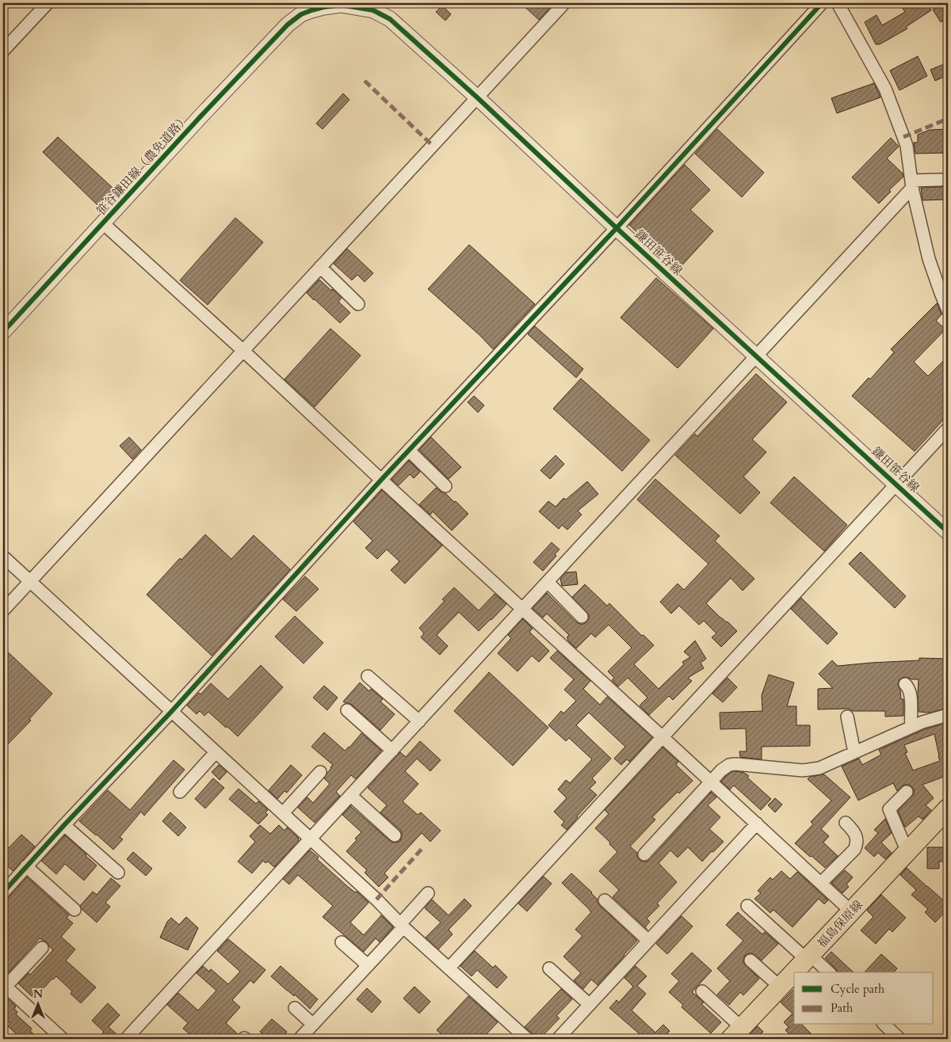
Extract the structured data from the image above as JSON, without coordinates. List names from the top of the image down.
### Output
{
  "streets": {
    "main road": ["福島保原線"],
    "street": ["笹谷鎌田線（農免道路）", "鎌田笹谷線"]
  },
  "crossings": [
    ["笹谷鎌田線（農免道路）", "鎌田笹谷線"]
  ],
  "legend": ["Cycle path", "Path"],
  "north": "top"
}
